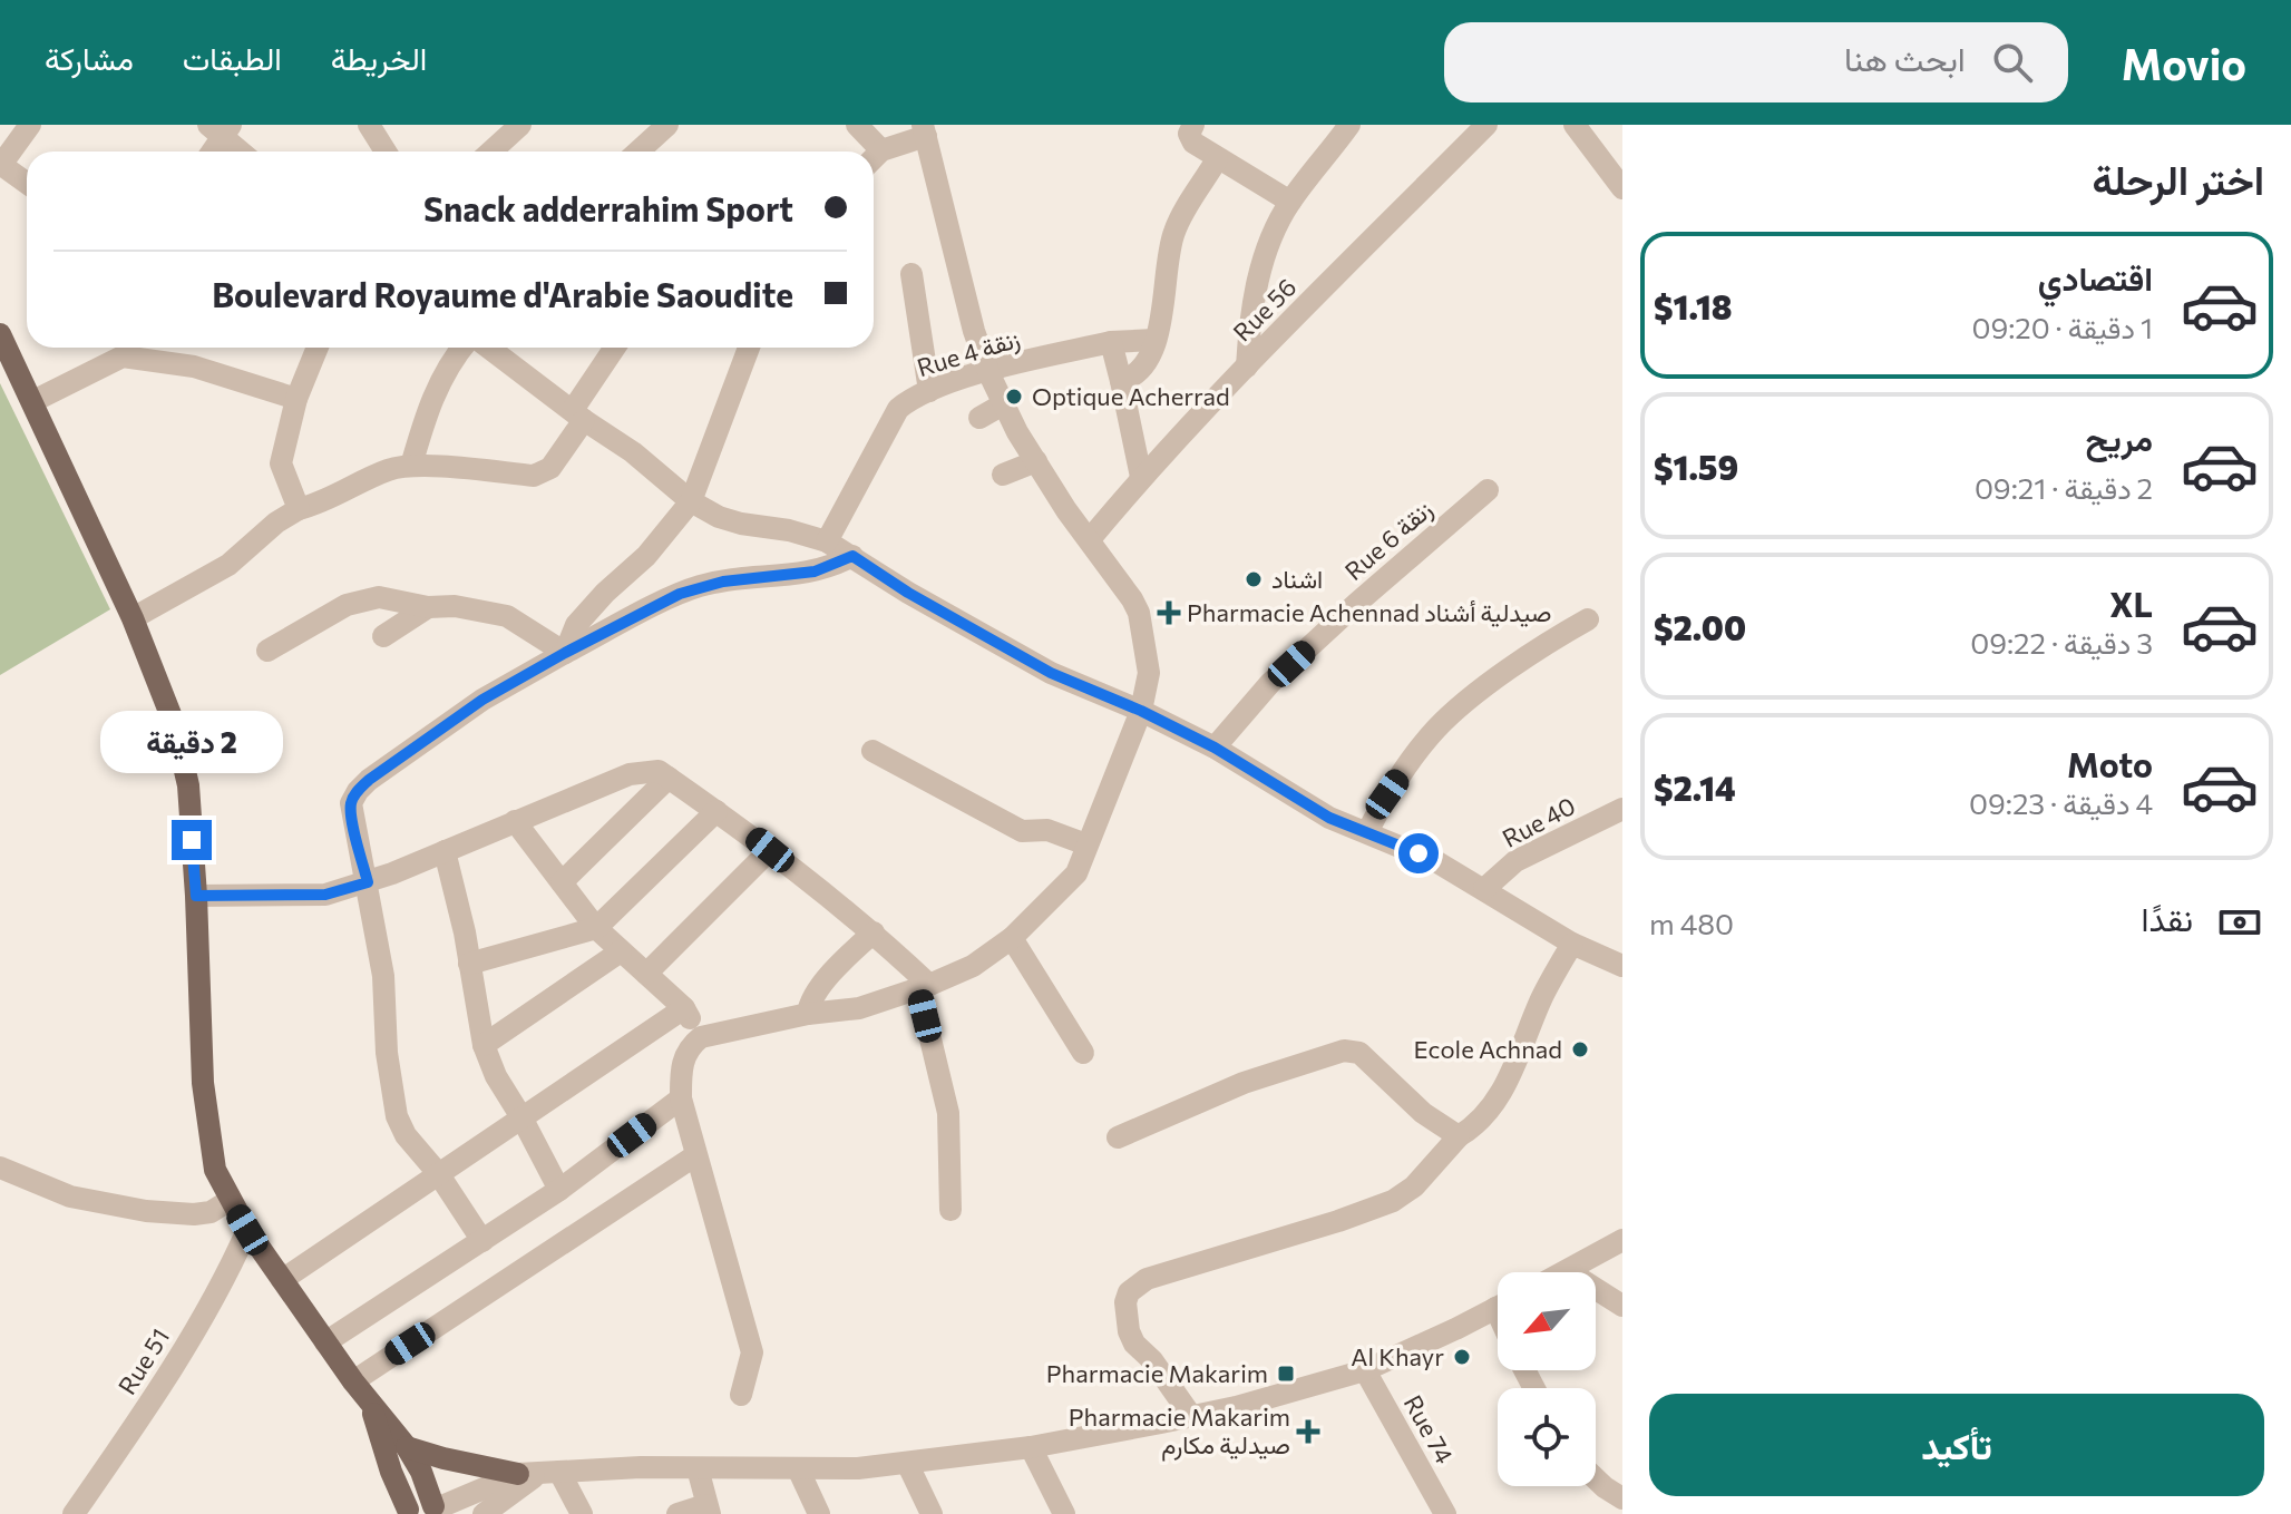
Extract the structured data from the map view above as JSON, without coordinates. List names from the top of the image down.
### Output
{
  "streets": {
    "street": [
      "Rue 56",
      "Rue 4 زنقة",
      "Rue 6 زنقة",
      "Rue 40",
      "Rue 51",
      "Rue 74"
    ]
  },
  "places": {
    "other": [
      "Optique Acherrad",
      "اشناد",
      "Ecole Achnad",
      "Al Khayr"
    ],
    "health": ["Pharmacie Achennad صيدلية أشناد", "Pharmacie Makarim صيدلية مكارم"],
    "transit": ["Pharmacie Makarim"]
  },
  "north": "bottom left",
  "page": {
    "header": "Movio",
    "search": "ابحث هنا",
    "nav": ["الخريطة", "الطبقات", "مشاركة"],
    "heading": "اختر الرحلة",
    "banner": ["Snack adderrahim Sport", "Boulevard Royaume d'Arabie Saoudite"],
    "list": [
      {
        "name": "اقتصادي",
        "note": "1 دقيقة · 09:20",
        "value": "$1.18"
      },
      {
        "name": "مريح",
        "note": "2 دقيقة · 09:21",
        "value": "$1.59"
      },
      {
        "name": "XL",
        "note": "3 دقيقة · 09:22",
        "value": "$2.00"
      },
      {
        "name": "Moto",
        "note": "4 دقيقة · 09:23",
        "value": "$2.14"
      }
    ],
    "bubble": "2 دقيقة",
    "pay": ["نقدًا", "480 m"],
    "buttons": "تأكيد"
  }
}
